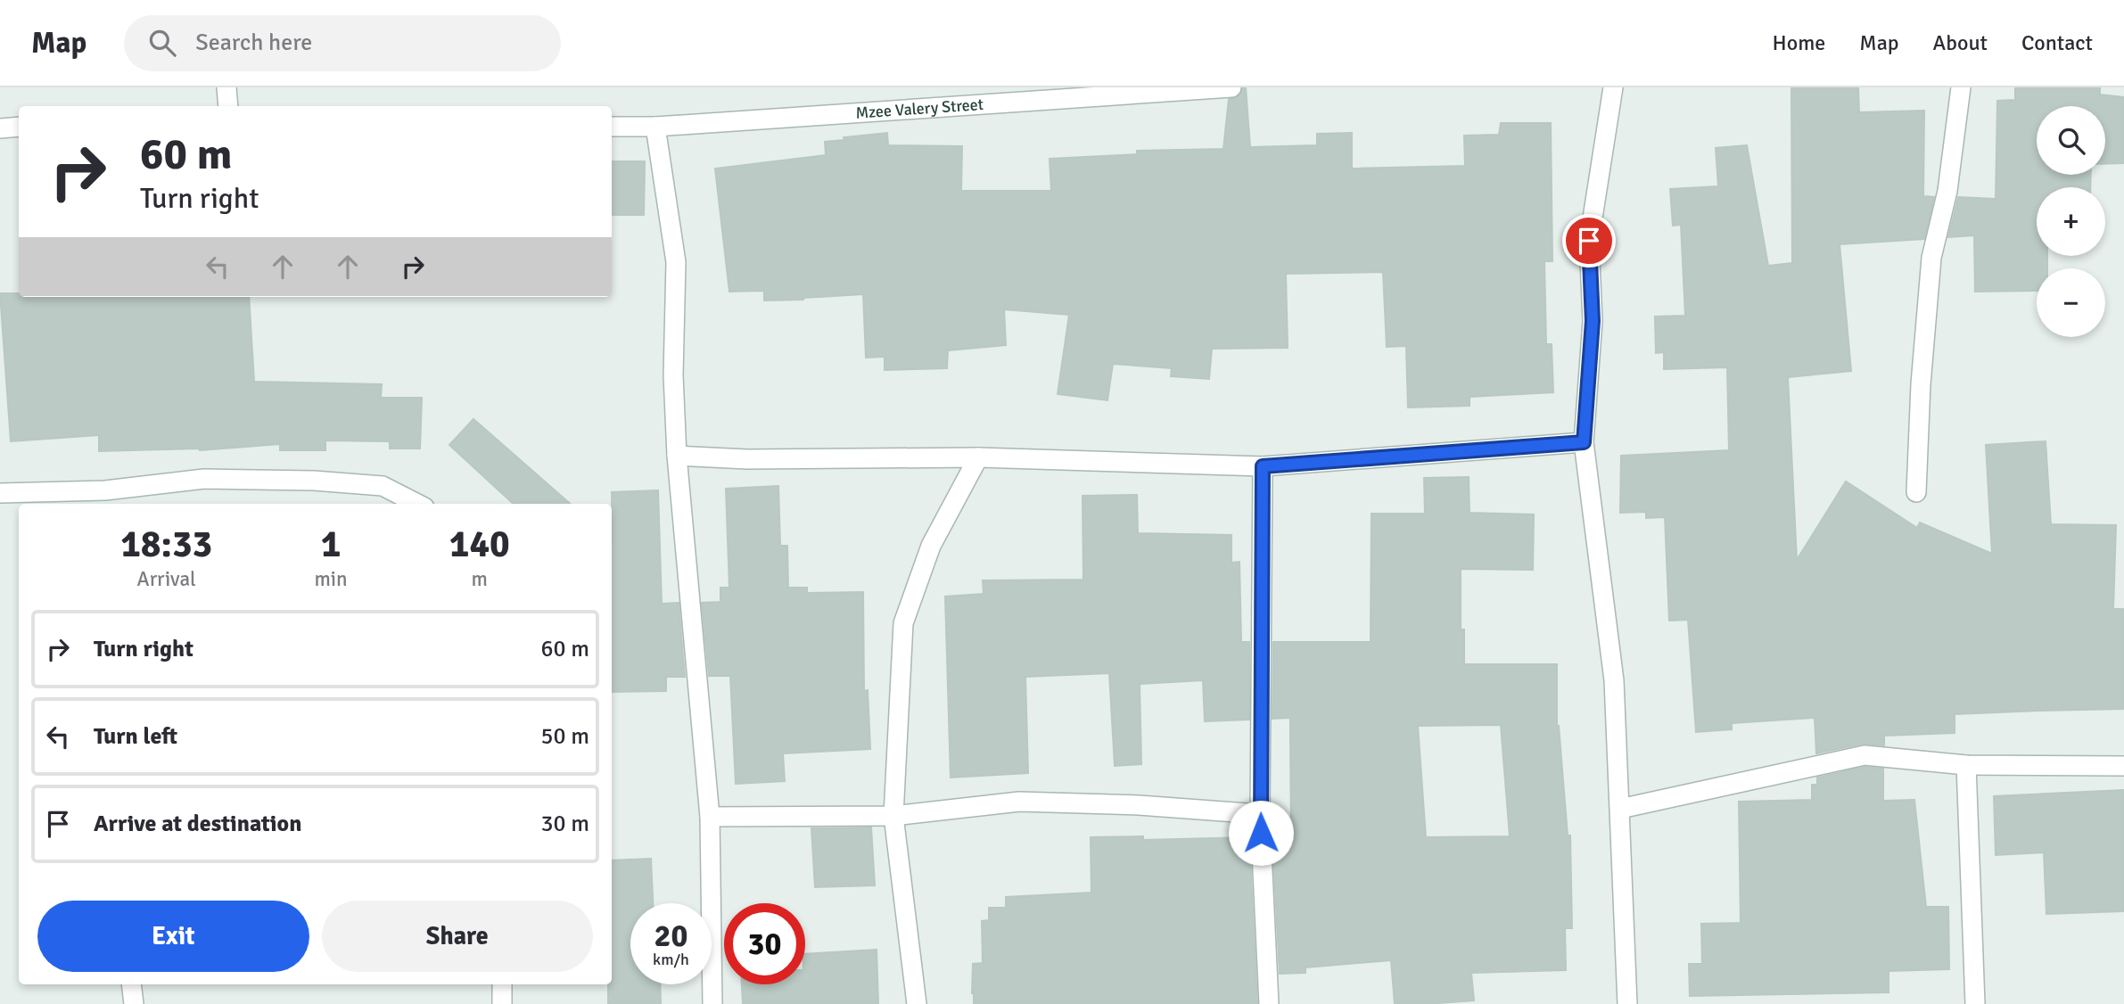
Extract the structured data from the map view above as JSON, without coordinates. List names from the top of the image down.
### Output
{
  "streets": {
    "street": ["Mzee Valery Street"]
  },
  "page": {
    "header": "Map",
    "search": "Search here",
    "nav": [
      "Home",
      "Map",
      "About",
      "Contact"
    ],
    "map_buttons": ["+", "−"],
    "turn": ["60 m", "Turn right"],
    "eta": [
      "18:33",
      "Arrival",
      "1",
      "min",
      "140",
      "m"
    ],
    "list": [
      {
        "name": "Turn right",
        "value": "60 m"
      },
      {
        "name": "Turn left",
        "value": "50 m"
      },
      {
        "name": "Arrive at destination",
        "value": "30 m"
      }
    ],
    "buttons": ["Exit", "Share"],
    "speed": "20 km/h",
    "limit": "30"
  }
}
